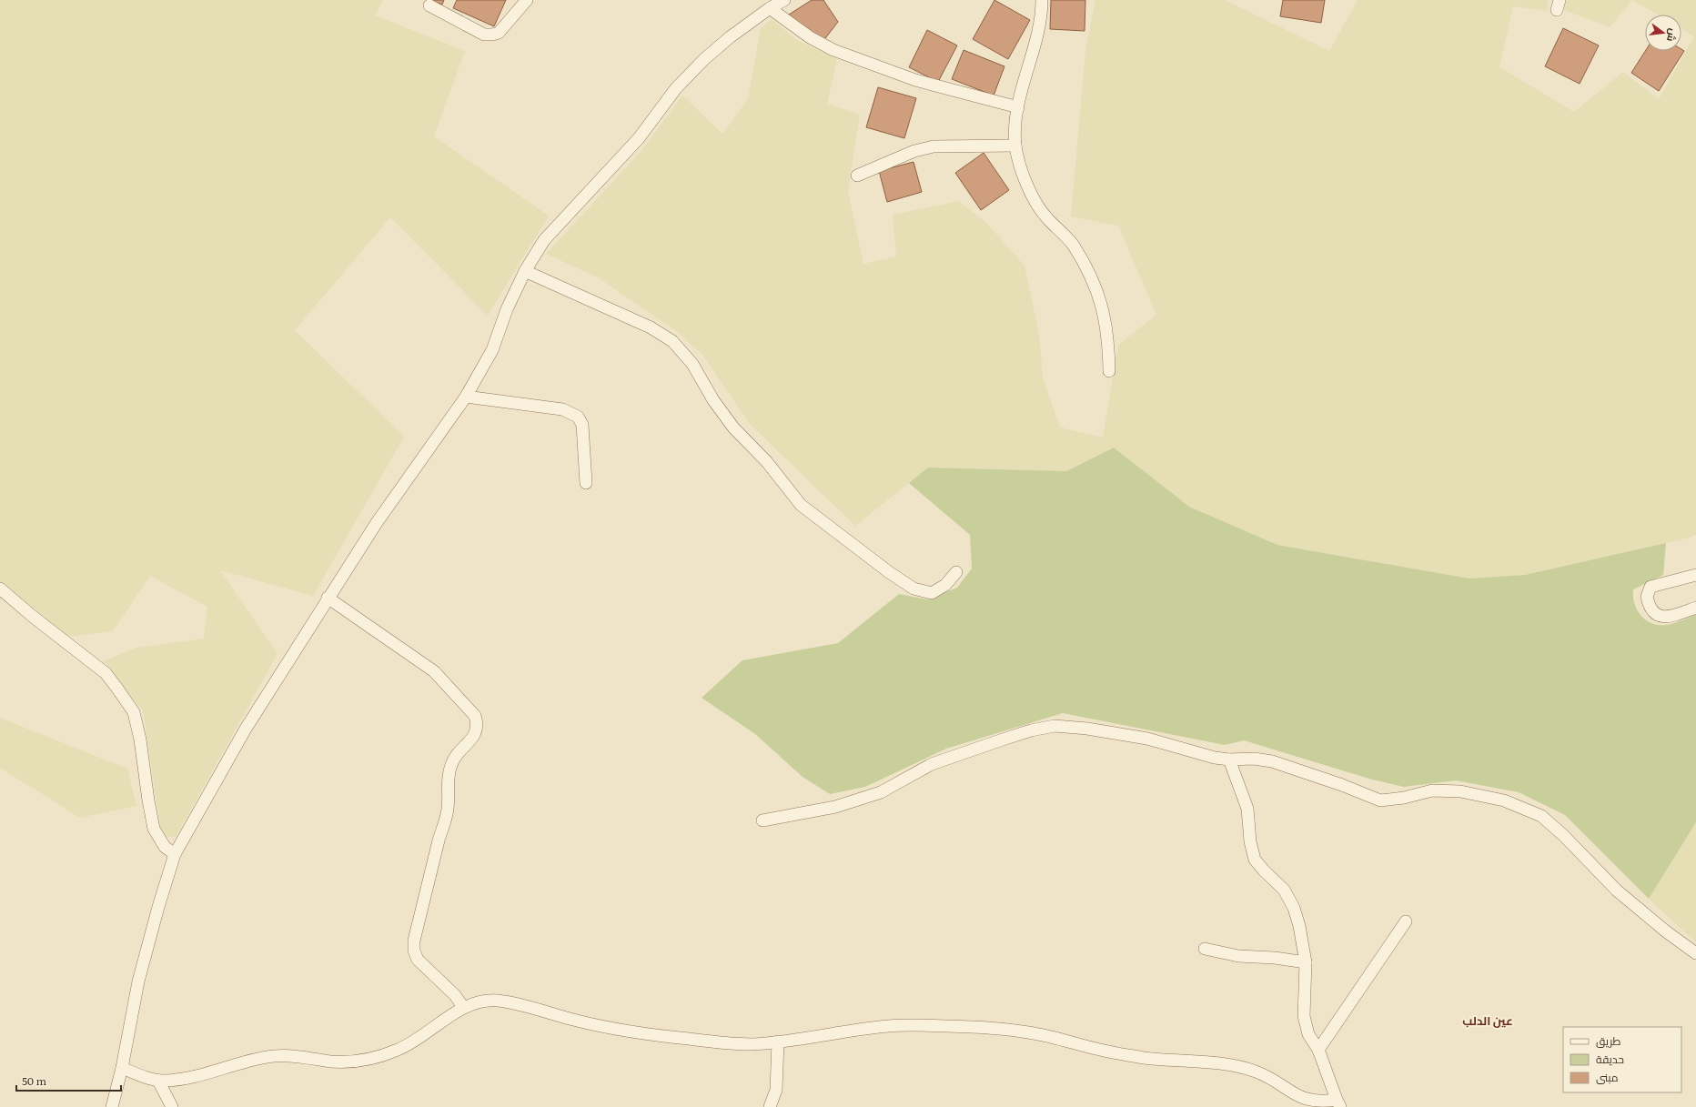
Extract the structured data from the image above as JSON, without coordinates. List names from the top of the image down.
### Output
{
  "districts": ["عين الدلب"],
  "legend": ["طريق", "حديقة", "مبنى"],
  "scale_bar": "50 m",
  "north": "right"
}
